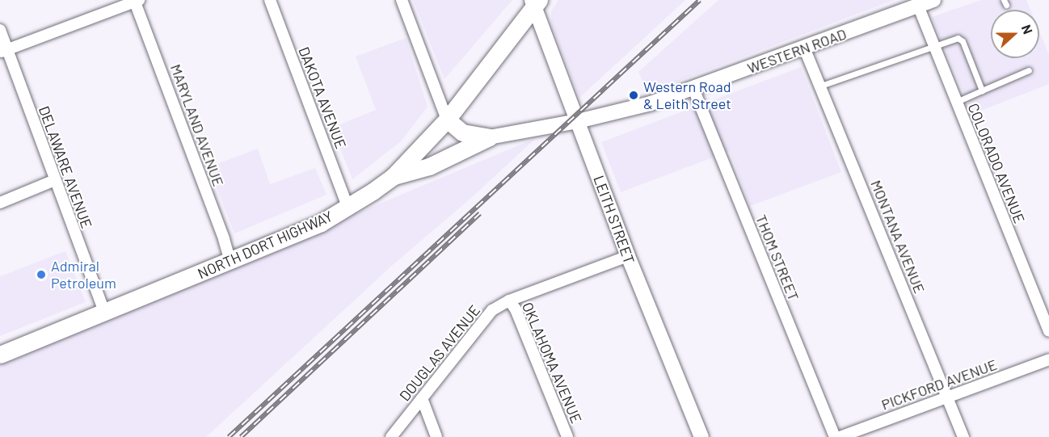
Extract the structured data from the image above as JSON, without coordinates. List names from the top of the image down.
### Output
{
  "streets": {
    "main road": ["NORTH DORT HIGHWAY"],
    "street": [
      "WESTERN ROAD",
      "DAKOTA AVENUE",
      "MARYLAND AVENUE",
      "COLORADO AVENUE",
      "DELAWARE AVENUE",
      "LEITH STREET",
      "MONTANA AVENUE",
      "THOM STREET",
      "DOUGLAS AVENUE",
      "OKLAHOMA AVENUE",
      "PICKFORD AVENUE"
    ]
  },
  "crossings": [
    ["WESTERN ROAD", "COLORADO AVENUE"],
    ["WESTERN ROAD", "LEITH STREET"],
    ["WESTERN ROAD", "MONTANA AVENUE"],
    ["WESTERN ROAD", "THOM STREET"],
    ["DAKOTA AVENUE", "NORTH DORT HIGHWAY"],
    ["MARYLAND AVENUE", "NORTH DORT HIGHWAY"],
    ["DELAWARE AVENUE", "NORTH DORT HIGHWAY"],
    ["LEITH STREET", "NORTH DORT HIGHWAY"],
    ["LEITH STREET", "DOUGLAS AVENUE"],
    ["MONTANA AVENUE", "PICKFORD AVENUE"],
    ["DOUGLAS AVENUE", "OKLAHOMA AVENUE"]
  ],
  "places": ["Western Road & Leith Street", "Admiral Petroleum"],
  "north": "right"
}
